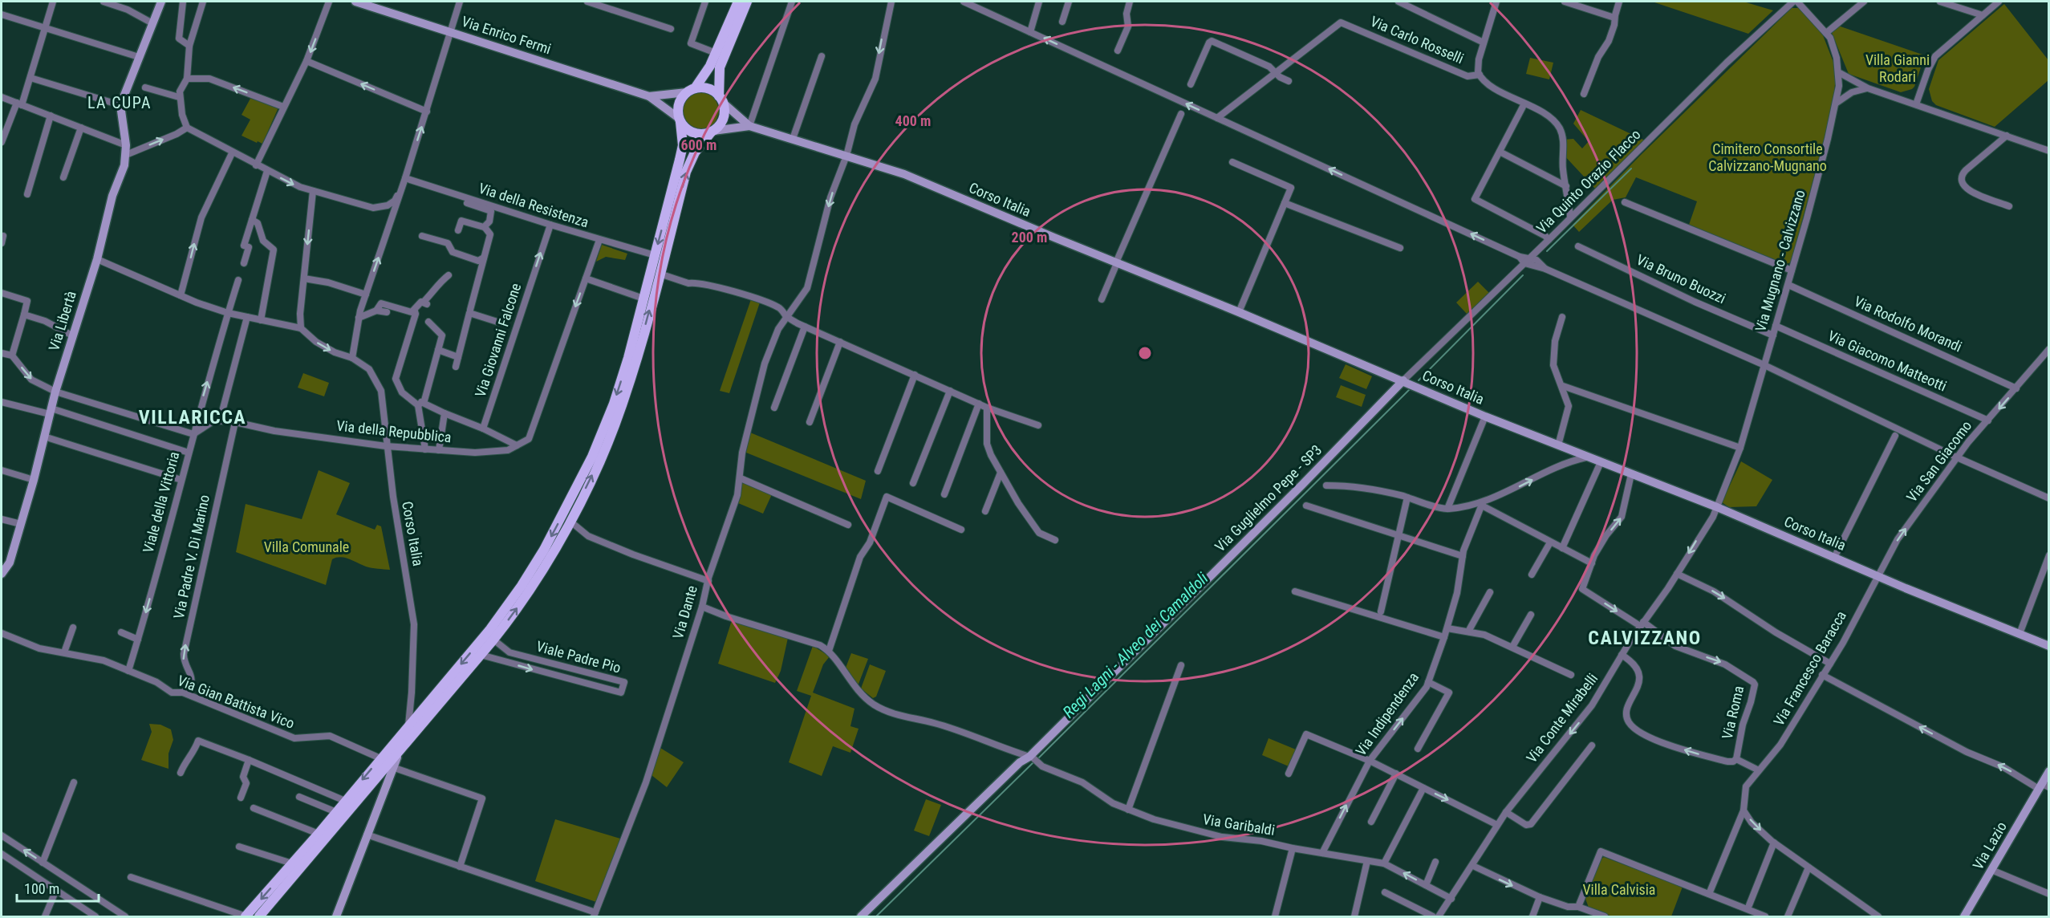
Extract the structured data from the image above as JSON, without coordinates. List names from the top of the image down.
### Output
{
  "streets": {
    "street": [
      "Via Enrico Fermi",
      "Via Carlo Rosselli",
      "Via Quinto Orazio Flacco",
      "Corso Italia",
      "Via della Resistenza",
      "Via Mugnano - Calvizzano",
      "Via Bruno Buozzi",
      "Via Libertà",
      "Via Rodolfo Morandi",
      "Via Giovanni Falcone",
      "Via Giacomo Matteotti",
      "Via della Repubblica",
      "Via San Giacomo",
      "Via Guglielmo Pepe - SP3",
      "Viale della Vittoria",
      "Via Padre V. Di Marino",
      "Via Dante",
      "Viale Padre Pio",
      "Via Francesco Baracca",
      "Via Gian Battista Vico",
      "Via Roma",
      "Via Indipendenza",
      "Via Conte Mirabelli",
      "Via Garibaldi",
      "Via Lazio"
    ]
  },
  "crossings": [
    ["Via Quinto Orazio Flacco", "Corso Italia"],
    ["Via Quinto Orazio Flacco", "Via Mugnano - Calvizzano"],
    ["Via Quinto Orazio Flacco", "Via Guglielmo Pepe - SP3"],
    ["Corso Italia", "Via Mugnano - Calvizzano"],
    ["Corso Italia", "Via della Repubblica"],
    ["Corso Italia", "Via San Giacomo"],
    ["Corso Italia", "Via Guglielmo Pepe - SP3"],
    ["Corso Italia", "Via Dante"],
    ["Corso Italia", "Via Francesco Baracca"],
    ["Corso Italia", "Via Conte Mirabelli"],
    ["Via della Resistenza", "Via Giovanni Falcone"],
    ["Via Mugnano - Calvizzano", "Via Bruno Buozzi"],
    ["Via Mugnano - Calvizzano", "Via Rodolfo Morandi"],
    ["Via Mugnano - Calvizzano", "Via Giacomo Matteotti"],
    ["Via Mugnano - Calvizzano", "Via Conte Mirabelli"],
    ["Via Rodolfo Morandi", "Via San Giacomo"],
    ["Via Giacomo Matteotti", "Via San Giacomo"],
    ["Via della Repubblica", "Via Padre V. Di Marino"],
    ["Via San Giacomo", "Via Francesco Baracca"],
    ["Via Guglielmo Pepe - SP3", "Via Garibaldi"],
    ["Viale della Vittoria", "Via Gian Battista Vico"],
    ["Via Padre V. Di Marino", "Via Gian Battista Vico"],
    ["Via Roma", "Via Conte Mirabelli"],
    ["Via Indipendenza", "Via Garibaldi"],
    ["Via Conte Mirabelli", "Via Garibaldi"]
  ],
  "one_way": ["Via Padre V. Di Marino", "Via Conte Mirabelli"],
  "districts": ["LA CUPA", "VILLARICCA", "CALVIZZANO"],
  "water": ["Regi Lagni - Alveo dei Camaldoli"],
  "parks": [
    "Villa Gianni Rodari",
    "Cimitero Consortile Calvizzano-Mugnano",
    "Villa Comunale",
    "Villa Calvisia"
  ],
  "scale_bar": "100 m",
  "rings": ["400 m", "600 m", "200 m"]
}
